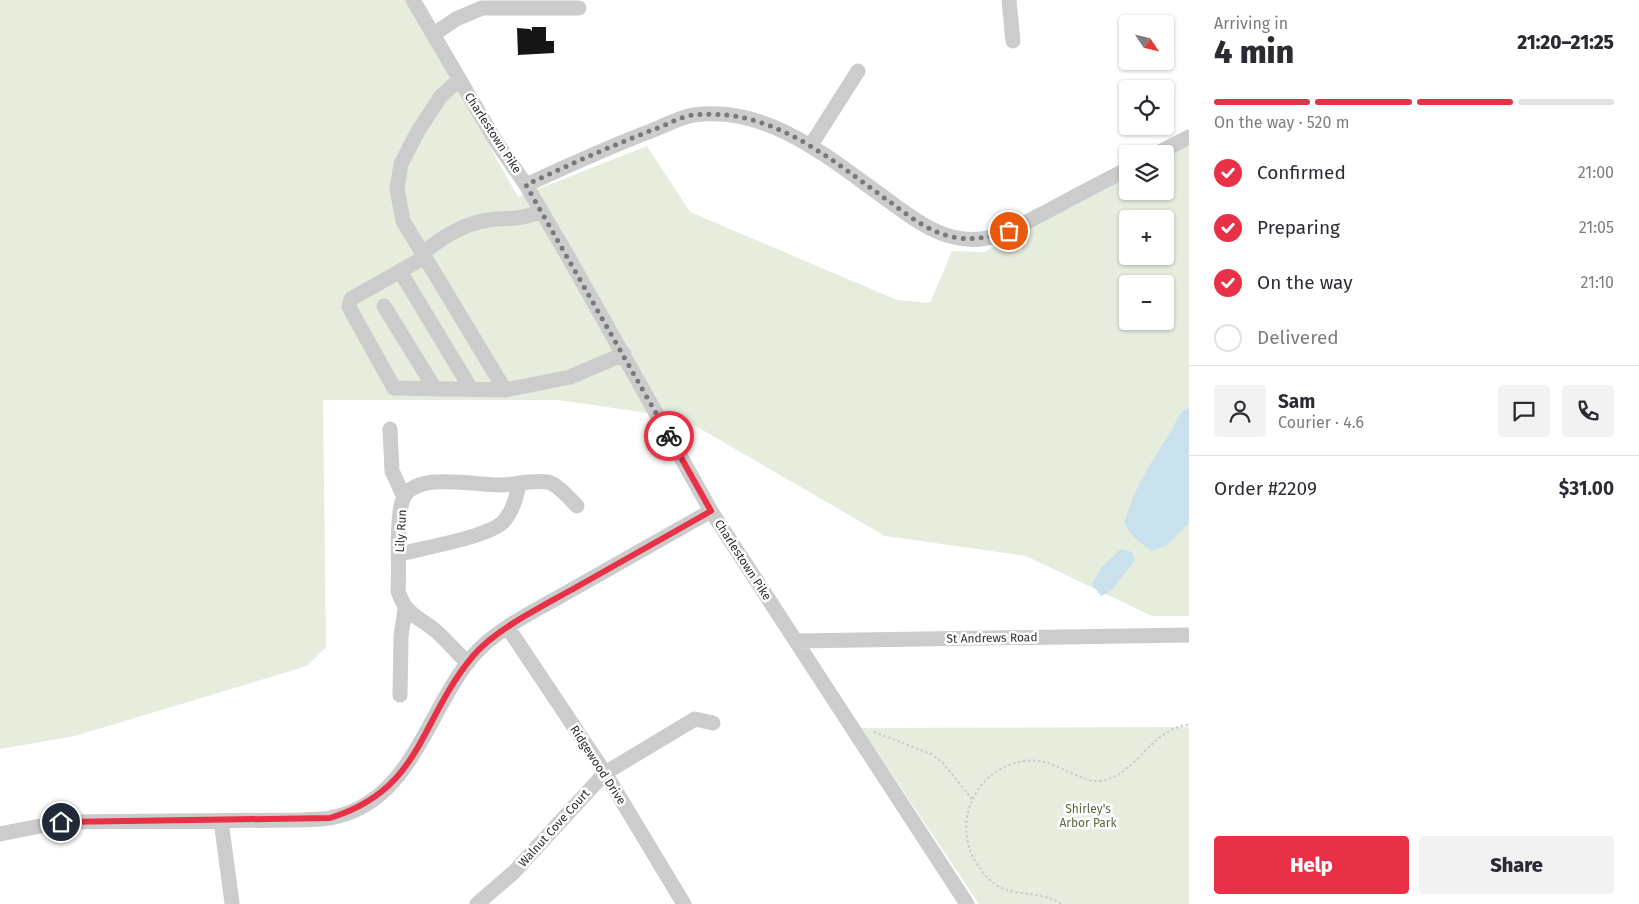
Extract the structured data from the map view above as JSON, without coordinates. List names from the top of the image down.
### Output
{
  "streets": {
    "street": [
      "Charlestown Pike",
      "Lily Run",
      "St Andrews Road",
      "Ridgewood Drive",
      "Walnut Cove Court"
    ]
  },
  "crossings": [
    ["Charlestown Pike", "St Andrews Road"],
    ["Ridgewood Drive", "Walnut Cove Court"]
  ],
  "parks": ["Shirley's Arbor Park"],
  "north": "bottom right",
  "page": {
    "heading": ["4 min", "Arriving in", "21:20–21:25"],
    "panel": [
      "Sam",
      "Courier · 4.6",
      "Order #2209",
      "$31.00"
    ],
    "map_buttons": ["+", "−"],
    "bar": "On the way · 520 m",
    "list": [
      ["Confirmed", "21:00"],
      ["Preparing", "21:05"],
      ["On the way", "21:10"],
      "Delivered"
    ],
    "buttons": ["Help", "Share"]
  }
}
